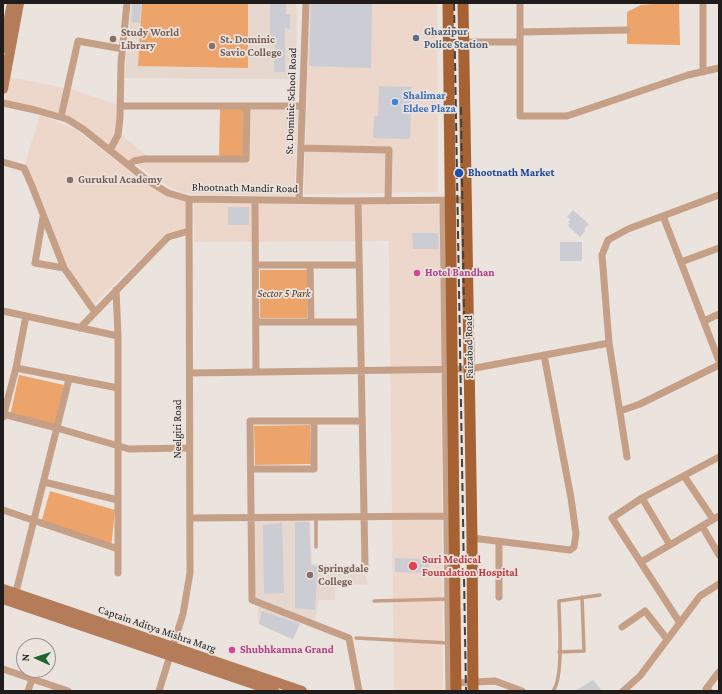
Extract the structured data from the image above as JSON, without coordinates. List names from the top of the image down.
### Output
{
  "streets": {
    "main road": ["Faizabad Road"],
    "street": [
      "St. Dominic School Road",
      "Bhootnath Mandir Road",
      "Neelgiri Road",
      "Captain Aditya Mishra Marg"
    ]
  },
  "crossings": [
    ["St. Dominic School Road", "Bhootnath Mandir Road"],
    ["Bhootnath Mandir Road", "Faizabad Road"],
    ["Bhootnath Mandir Road", "Neelgiri Road"],
    ["Neelgiri Road", "Captain Aditya Mishra Marg"]
  ],
  "parks": ["Sector 5 Park"],
  "places": [
    "Ghazipur Police Station",
    "Study World Library",
    "St. Dominic Savio College",
    "Shalimar Eldee Plaza",
    "Bhootnath Market",
    "Gurukul Academy",
    "Hotel Bandhan",
    "Suri Medical Foundation Hospital",
    "Springdale College",
    "Shubhkamna Grand"
  ],
  "north": "left"
}
